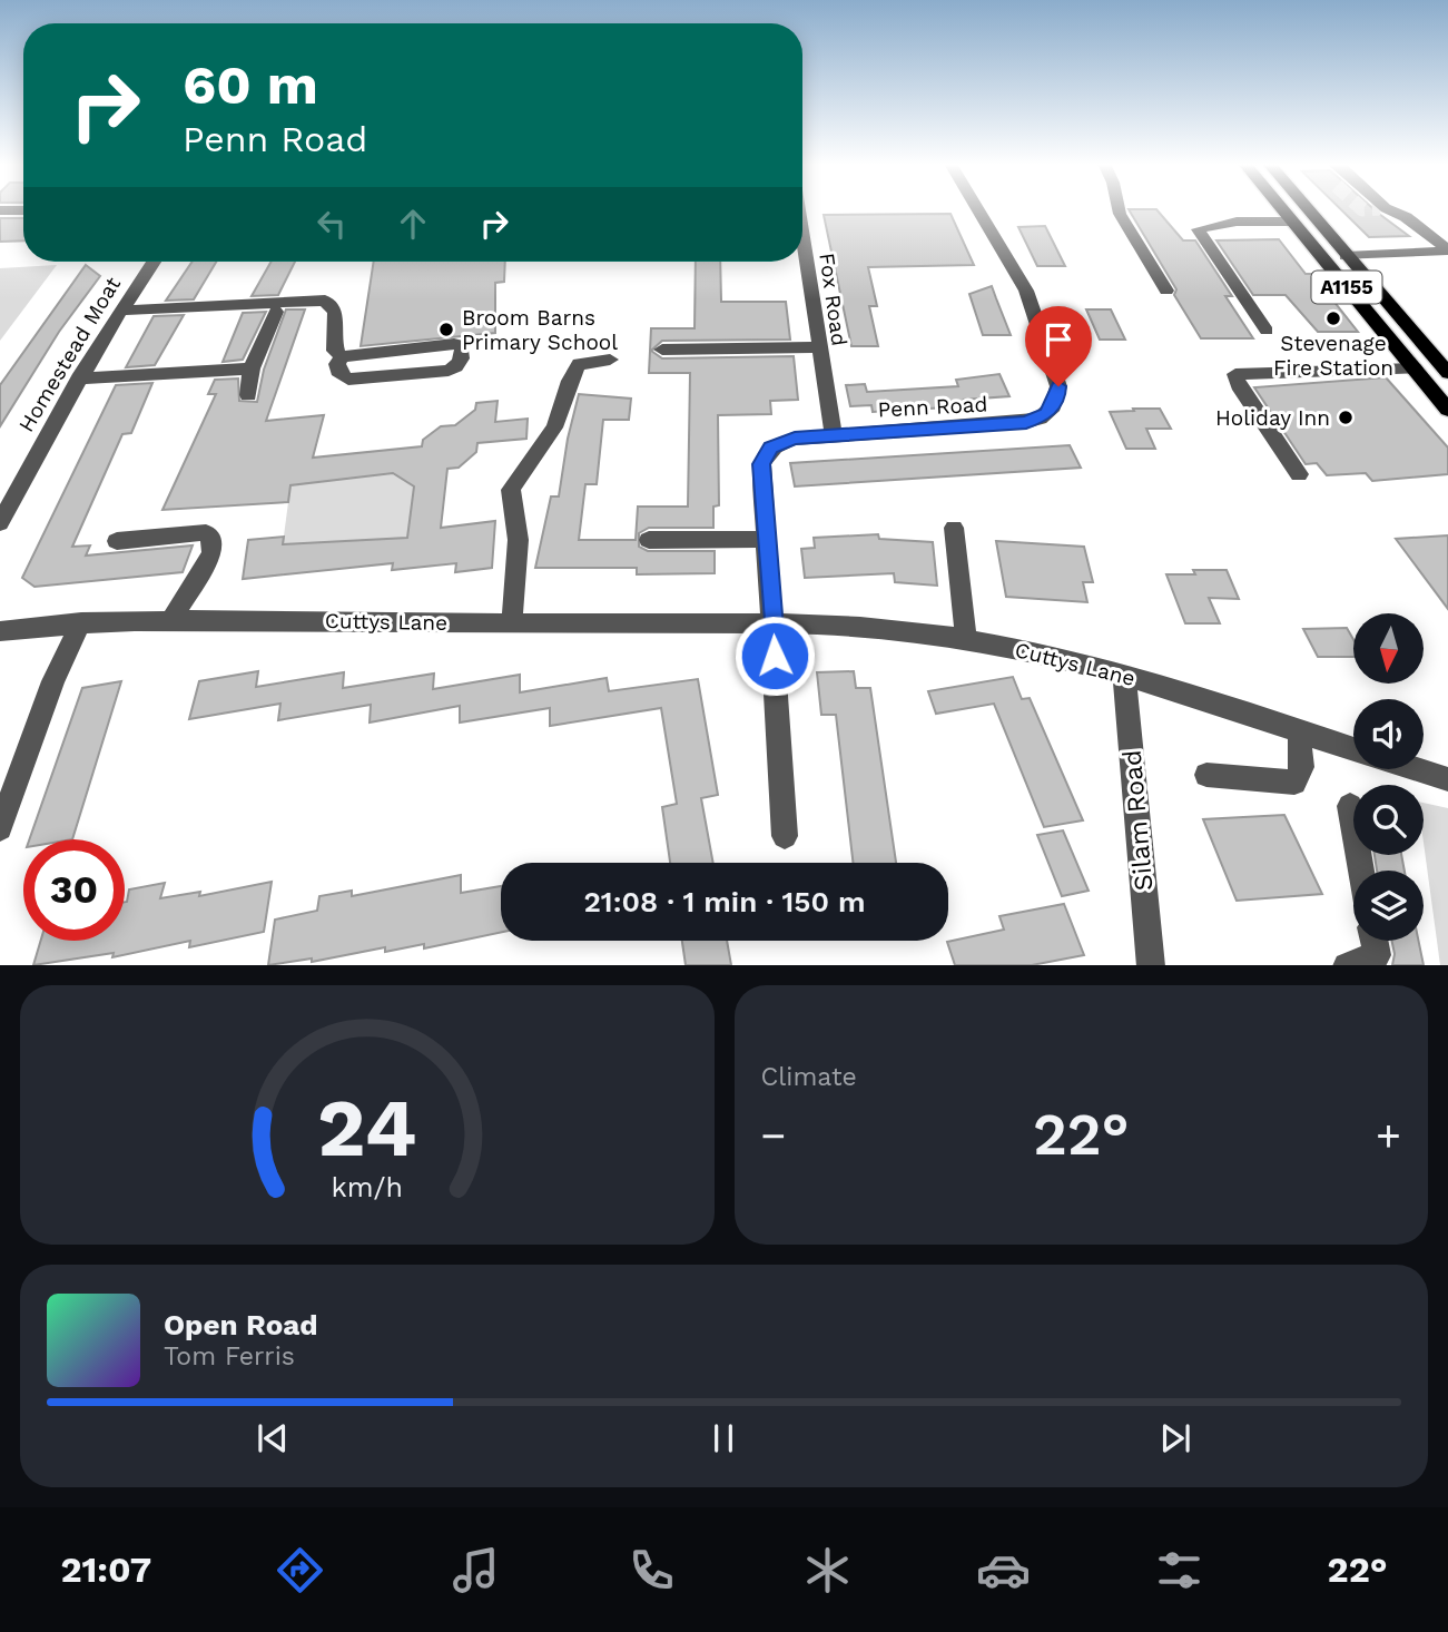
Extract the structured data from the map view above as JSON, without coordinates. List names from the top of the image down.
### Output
{
  "streets": {
    "main road": ["A1155"],
    "street": [
      "Fox Road",
      "Homestead Moat",
      "Penn Road",
      "Cuttys Lane",
      "Silam Road"
    ]
  },
  "crossings": [
    ["Fox Road", "Penn Road"],
    ["Penn Road", "Cuttys Lane"],
    ["Cuttys Lane", "Silam Road"]
  ],
  "places": ["Stevenage Fire Station", "Broom Barns Primary School", "Holiday Inn"],
  "north": "bottom",
  "page": {
    "turn": ["60 m", "Penn Road"],
    "limit": "30",
    "trip": "21:08 · 1 min · 150 m",
    "tile": "Climate",
    "heat": ["−", "22°", "+"],
    "song": ["Open Road", "Tom Ferris"],
    "tabs": ["21:07", "22°"],
    "gauge": ["24", "km/h"]
  }
}
